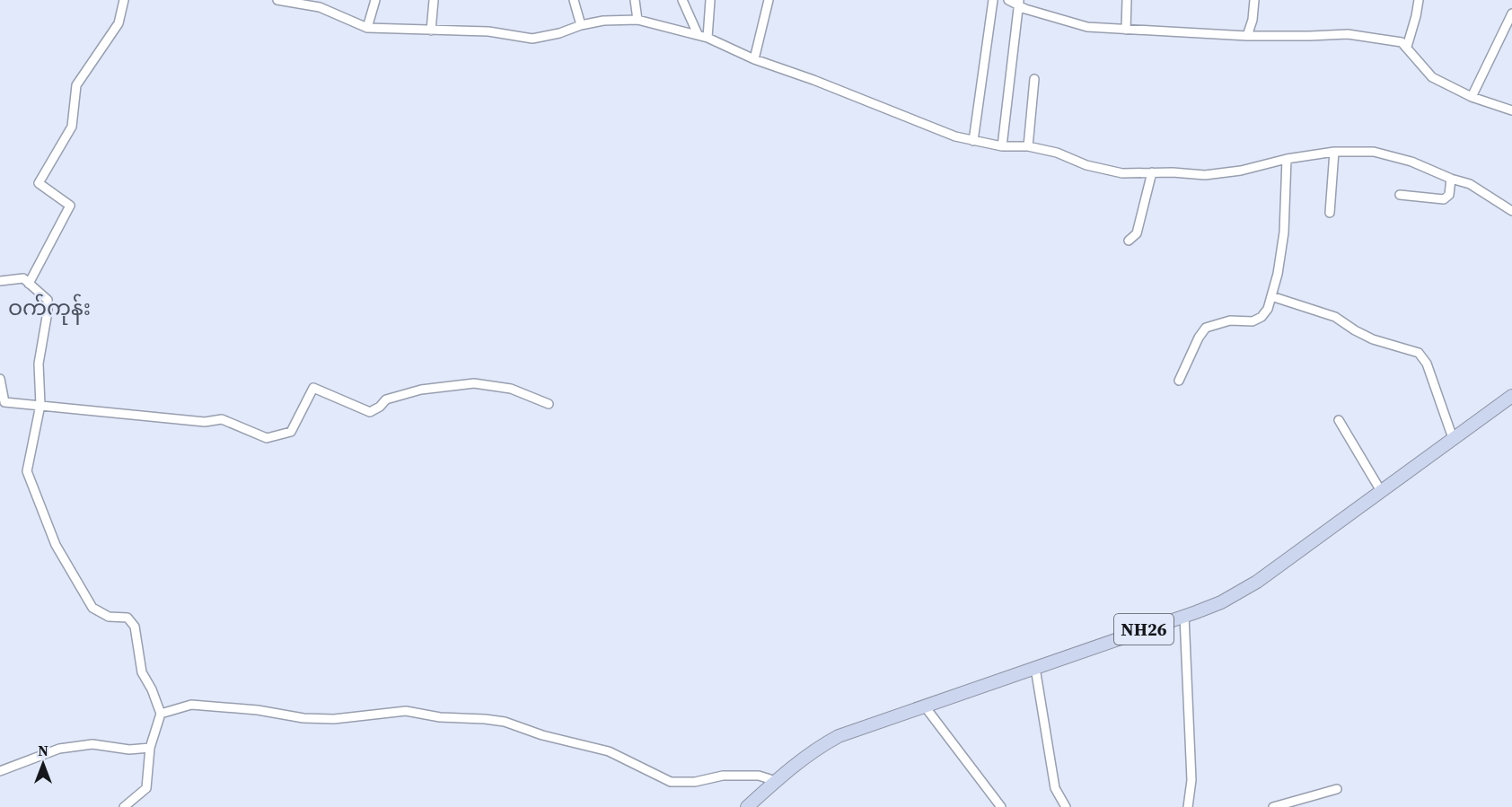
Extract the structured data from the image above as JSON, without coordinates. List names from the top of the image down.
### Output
{
  "streets": {
    "highway": ["NH26"]
  },
  "districts": ["ဝက်ကုန်း"],
  "north": "top"
}
